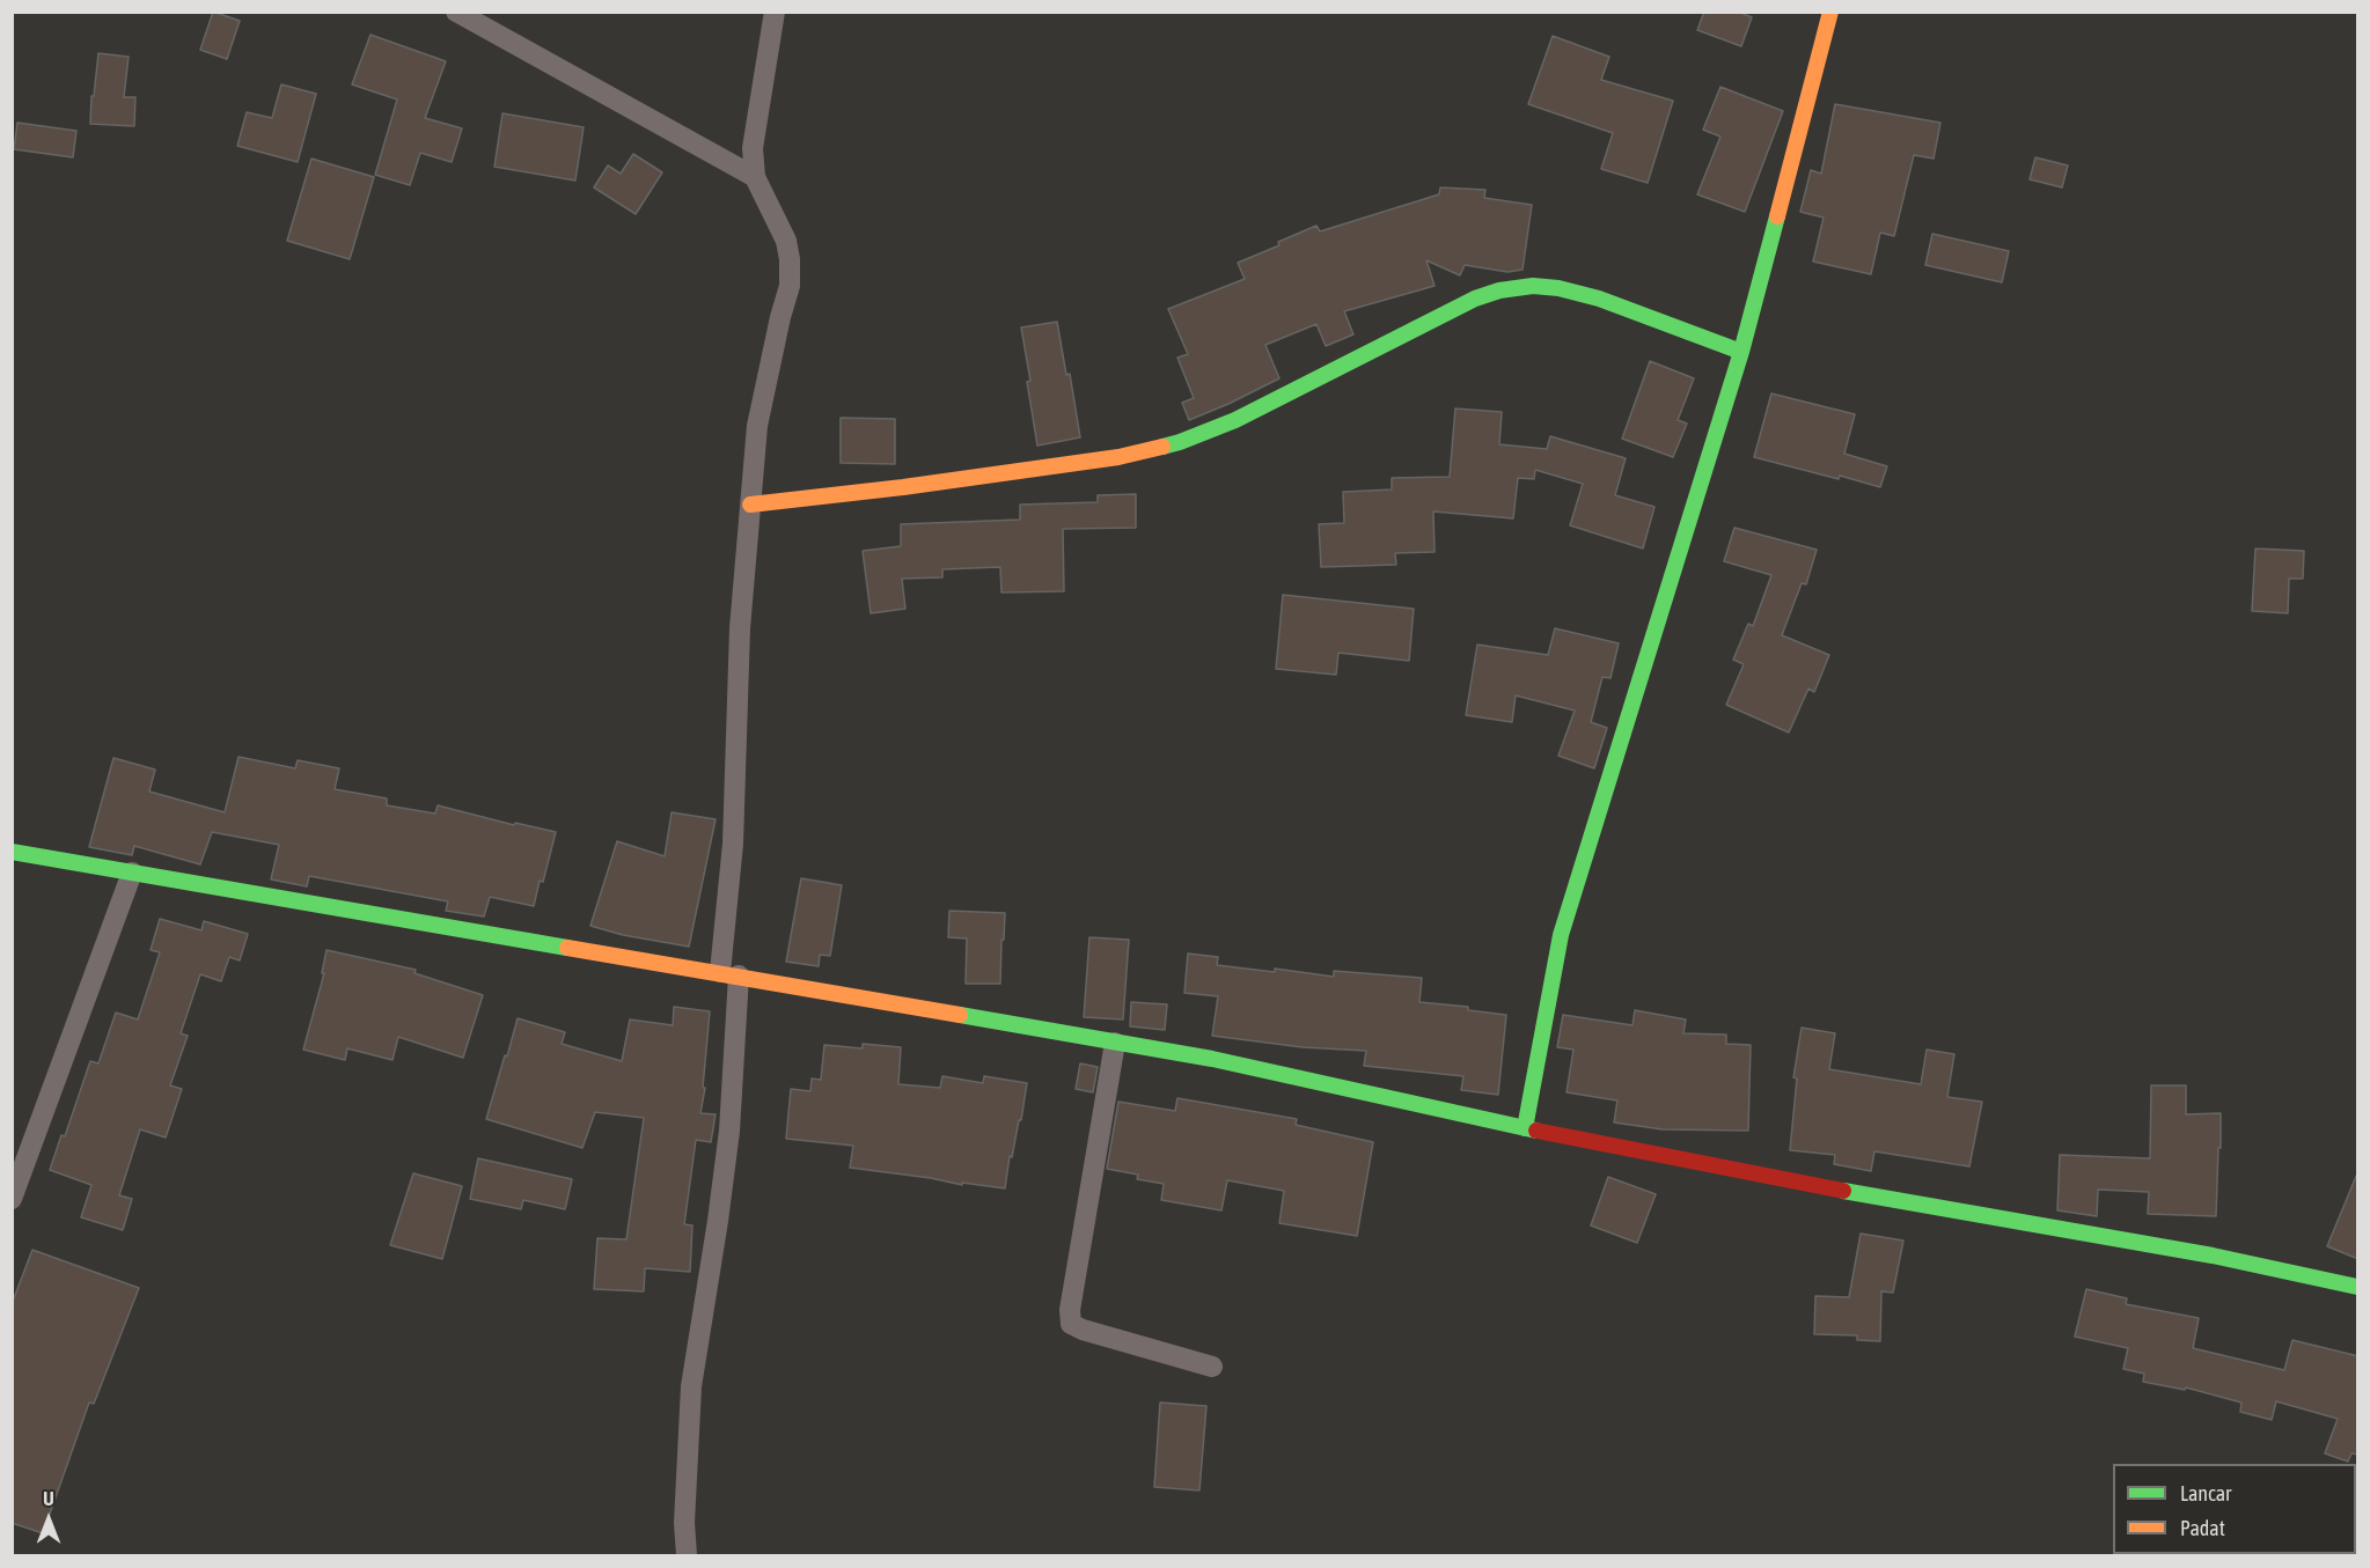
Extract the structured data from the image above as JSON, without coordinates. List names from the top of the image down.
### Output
{
  "legend": ["Lancar", "Padat"],
  "north": "top"
}
